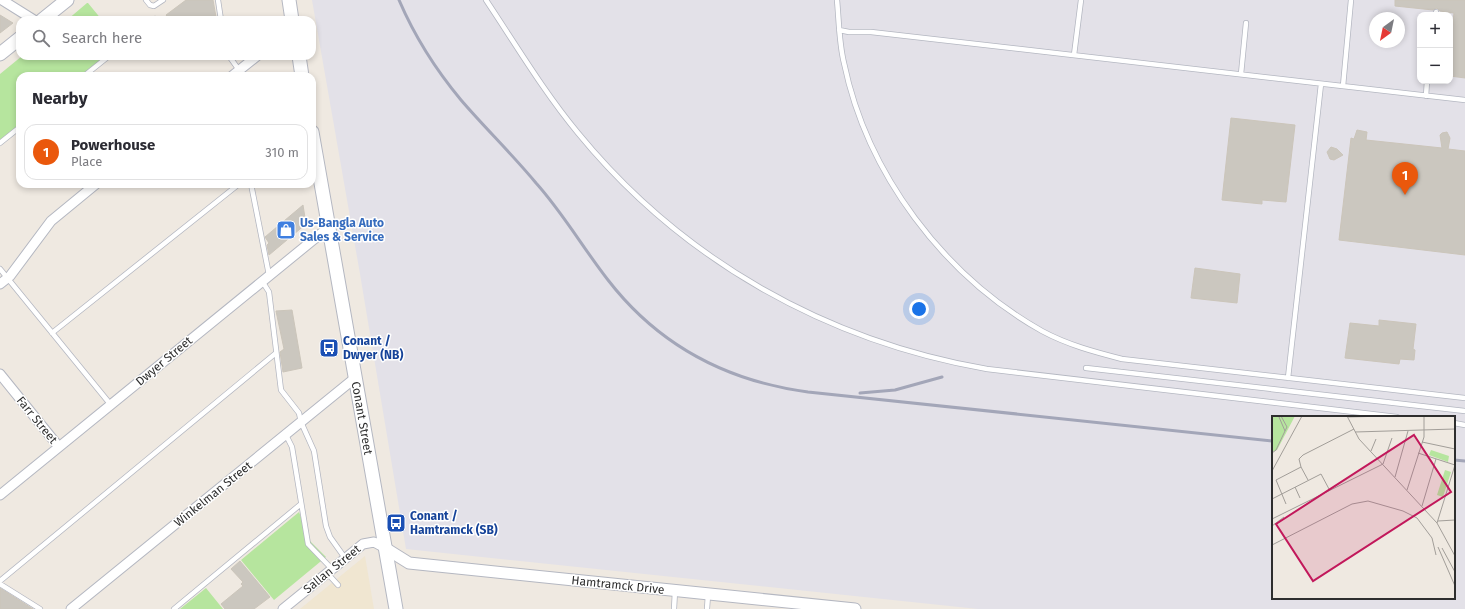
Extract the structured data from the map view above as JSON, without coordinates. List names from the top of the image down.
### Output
{
  "streets": {
    "main road": ["Conant Street"],
    "street": [
      "Dwyer Street",
      "Farr Street",
      "Winkelman Street",
      "Sallan Street",
      "Hamtramck Drive"
    ]
  },
  "crossings": [
    ["Dwyer Street", "Conant Street"],
    ["Dwyer Street", "Farr Street"],
    ["Conant Street", "Winkelman Street"],
    ["Conant Street", "Sallan Street"],
    ["Conant Street", "Hamtramck Drive"],
    ["Sallan Street", "Hamtramck Drive"]
  ],
  "places": {
    "shop": ["Us-Bangla Auto Sales & Service"],
    "bus stop": ["Conant / Dwyer (NB)", "Conant / Hamtramck (SB)"]
  },
  "north": "bottom left",
  "page": {
    "map_buttons": ["+", "−"],
    "search": "Search here",
    "heading": "Nearby",
    "list": [
      {
        "mark": "1",
        "name": "Powerhouse",
        "note": "Place",
        "value": "310 m"
      }
    ],
    "pins": "1"
  }
}
